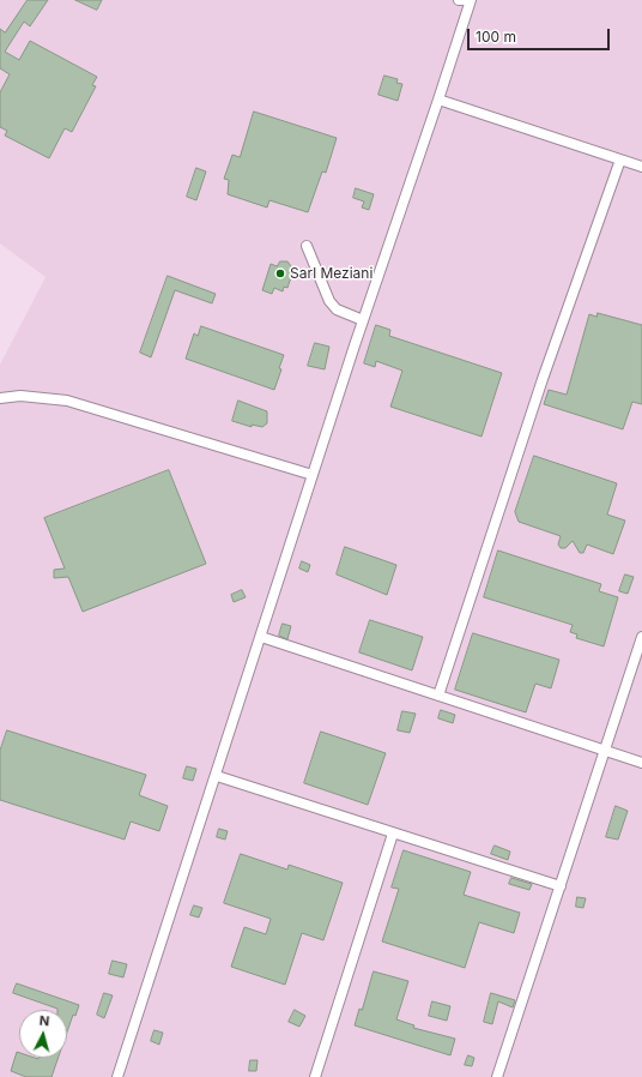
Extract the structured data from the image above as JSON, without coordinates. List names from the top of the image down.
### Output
{
  "places": ["Sarl Meziani"],
  "scale_bar": "100 m",
  "north": "top"
}
